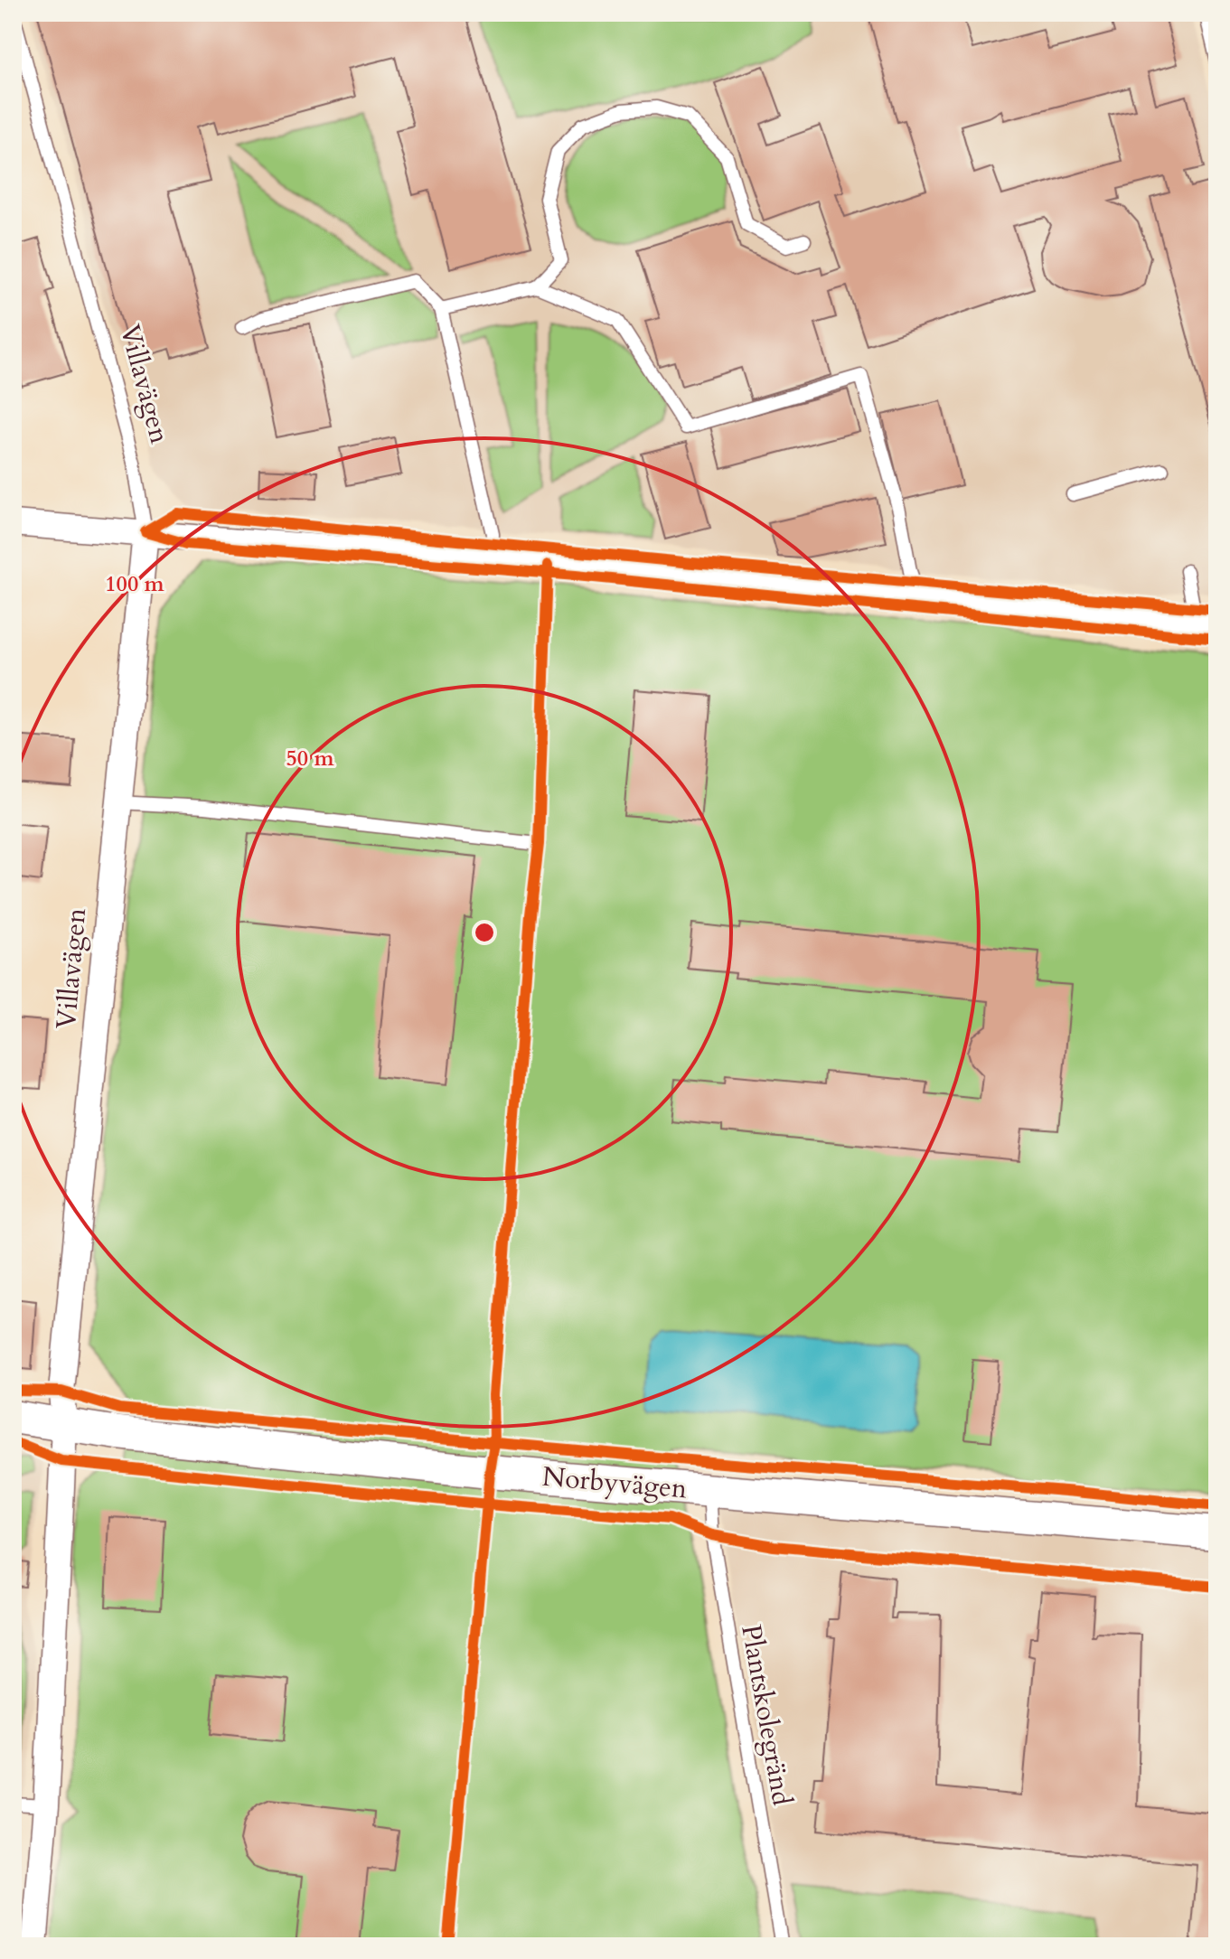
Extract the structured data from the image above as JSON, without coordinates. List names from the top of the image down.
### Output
{
  "streets": {
    "street": ["Villavägen", "Norbyvägen"],
    "lane": ["Plantskolegränd"]
  },
  "crossings": [
    ["Villavägen", "Norbyvägen"],
    ["Norbyvägen", "Plantskolegränd"]
  ],
  "rings": ["100 m", "50 m"]
}
